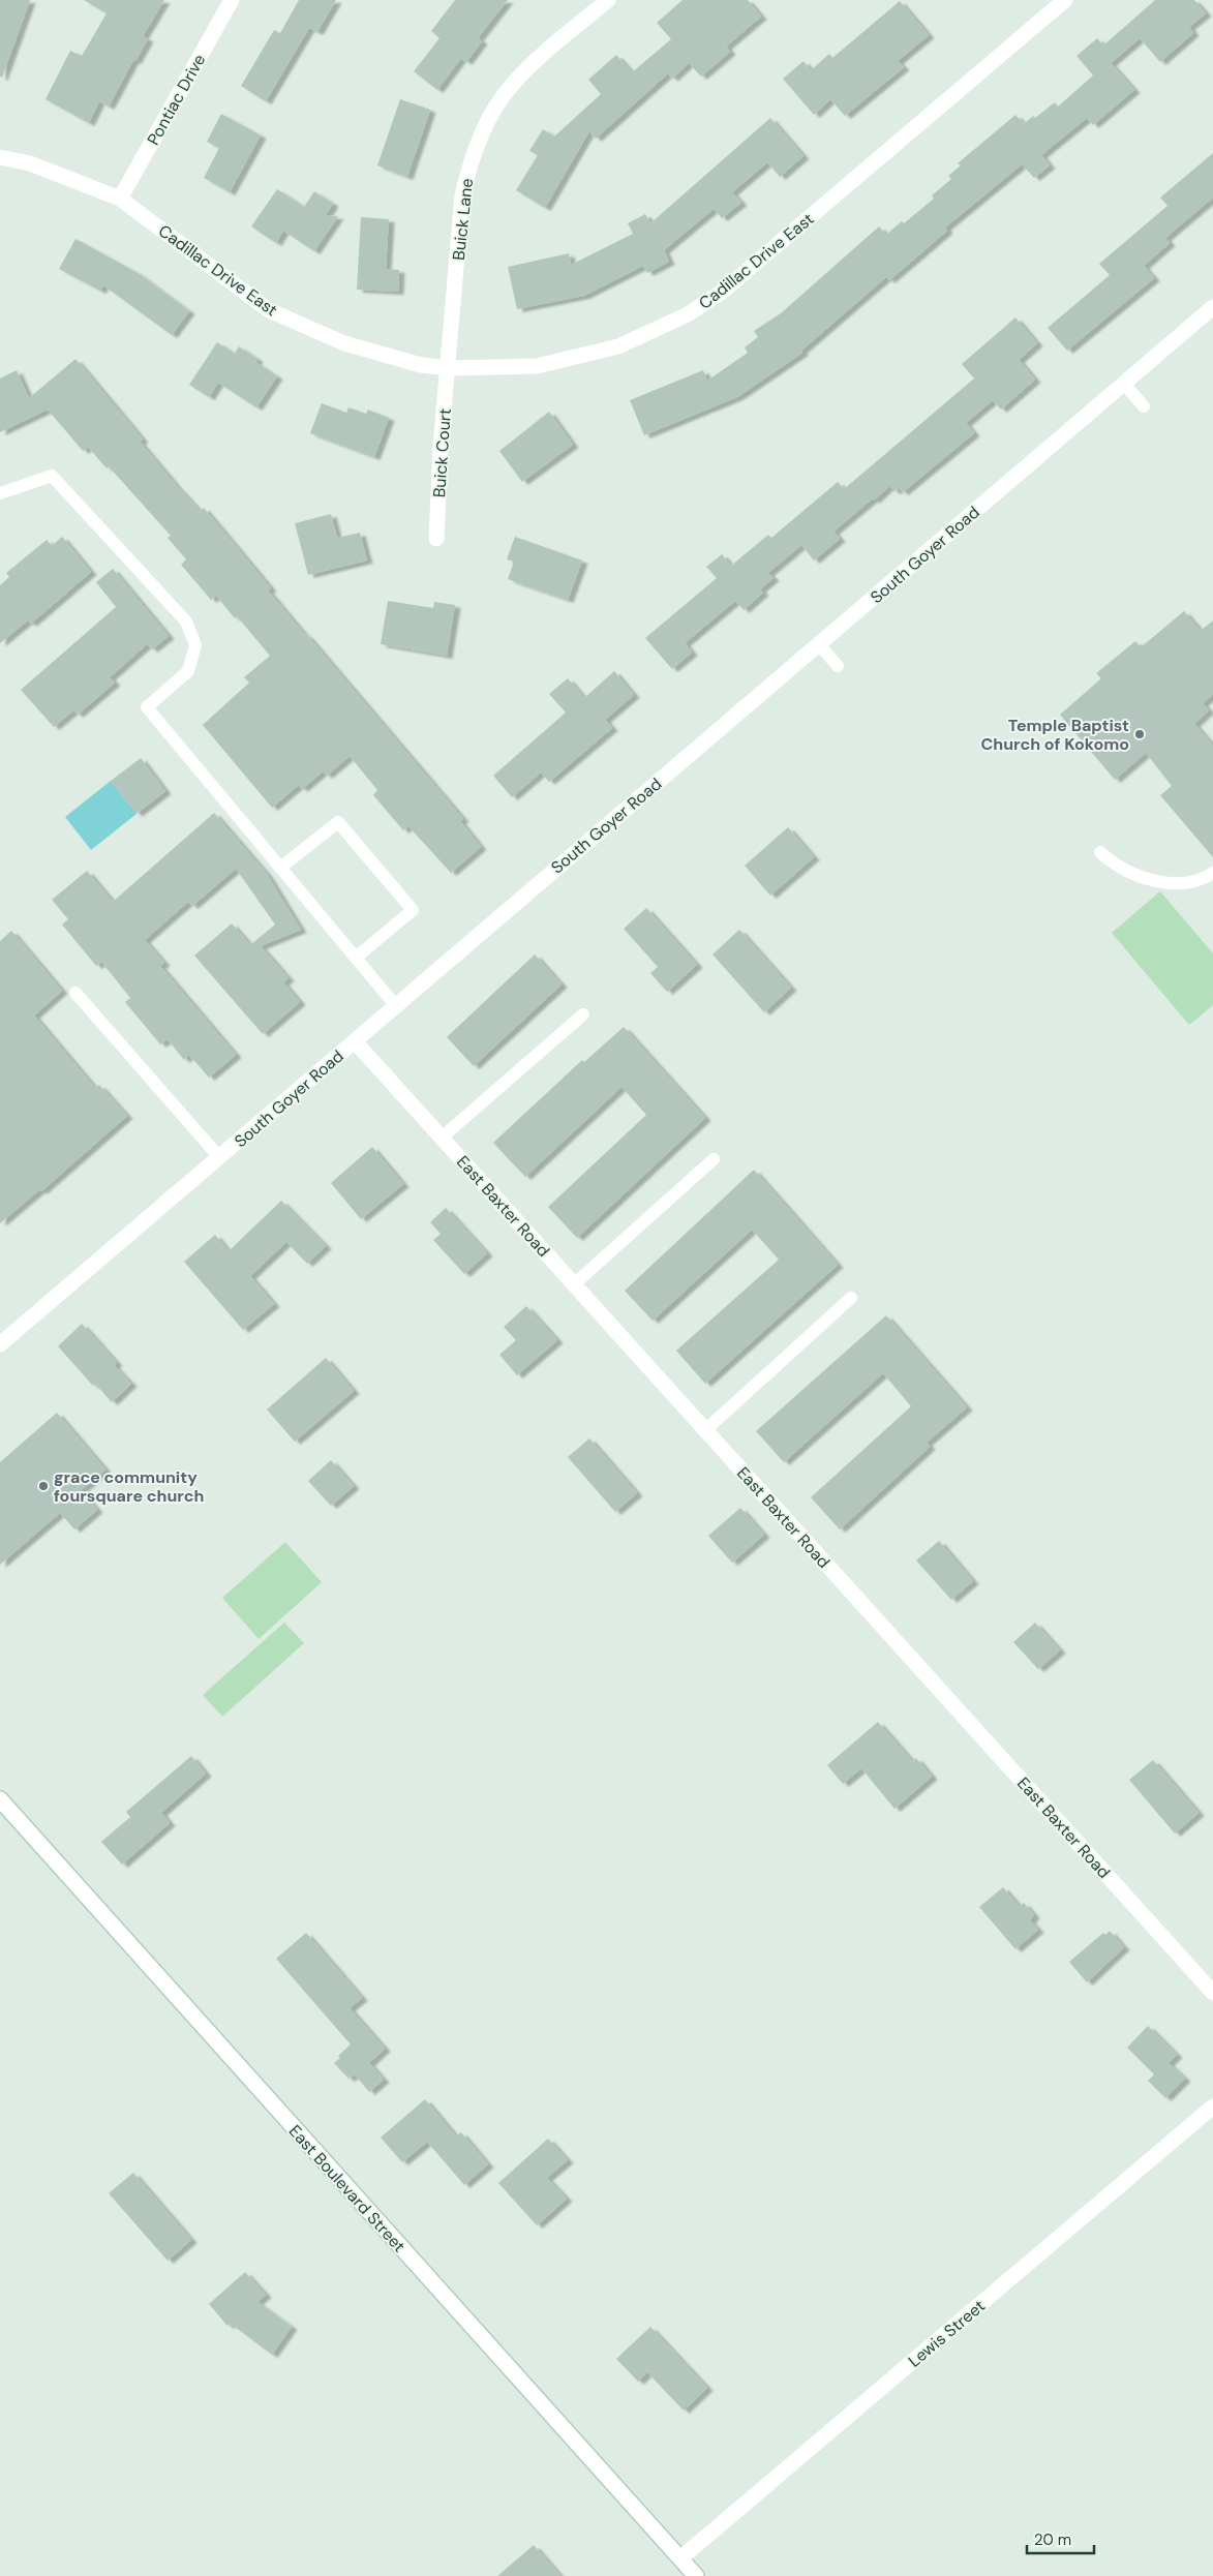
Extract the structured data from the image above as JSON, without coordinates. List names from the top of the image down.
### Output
{
  "streets": {
    "street": [
      "Pontiac Drive",
      "Buick Lane",
      "Cadillac Drive East",
      "Buick Court",
      "South Goyer Road",
      "East Baxter Road",
      "East Boulevard Street",
      "Lewis Street"
    ]
  },
  "crossings": [
    ["Pontiac Drive", "Cadillac Drive East"],
    ["Buick Lane", "Cadillac Drive East"],
    ["Buick Lane", "Buick Court"],
    ["Cadillac Drive East", "Buick Court"],
    ["South Goyer Road", "East Baxter Road"],
    ["East Boulevard Street", "Lewis Street"]
  ],
  "places": ["Temple Baptist Church of Kokomo", "grace community foursquare church"],
  "scale_bar": "20 m"
}
